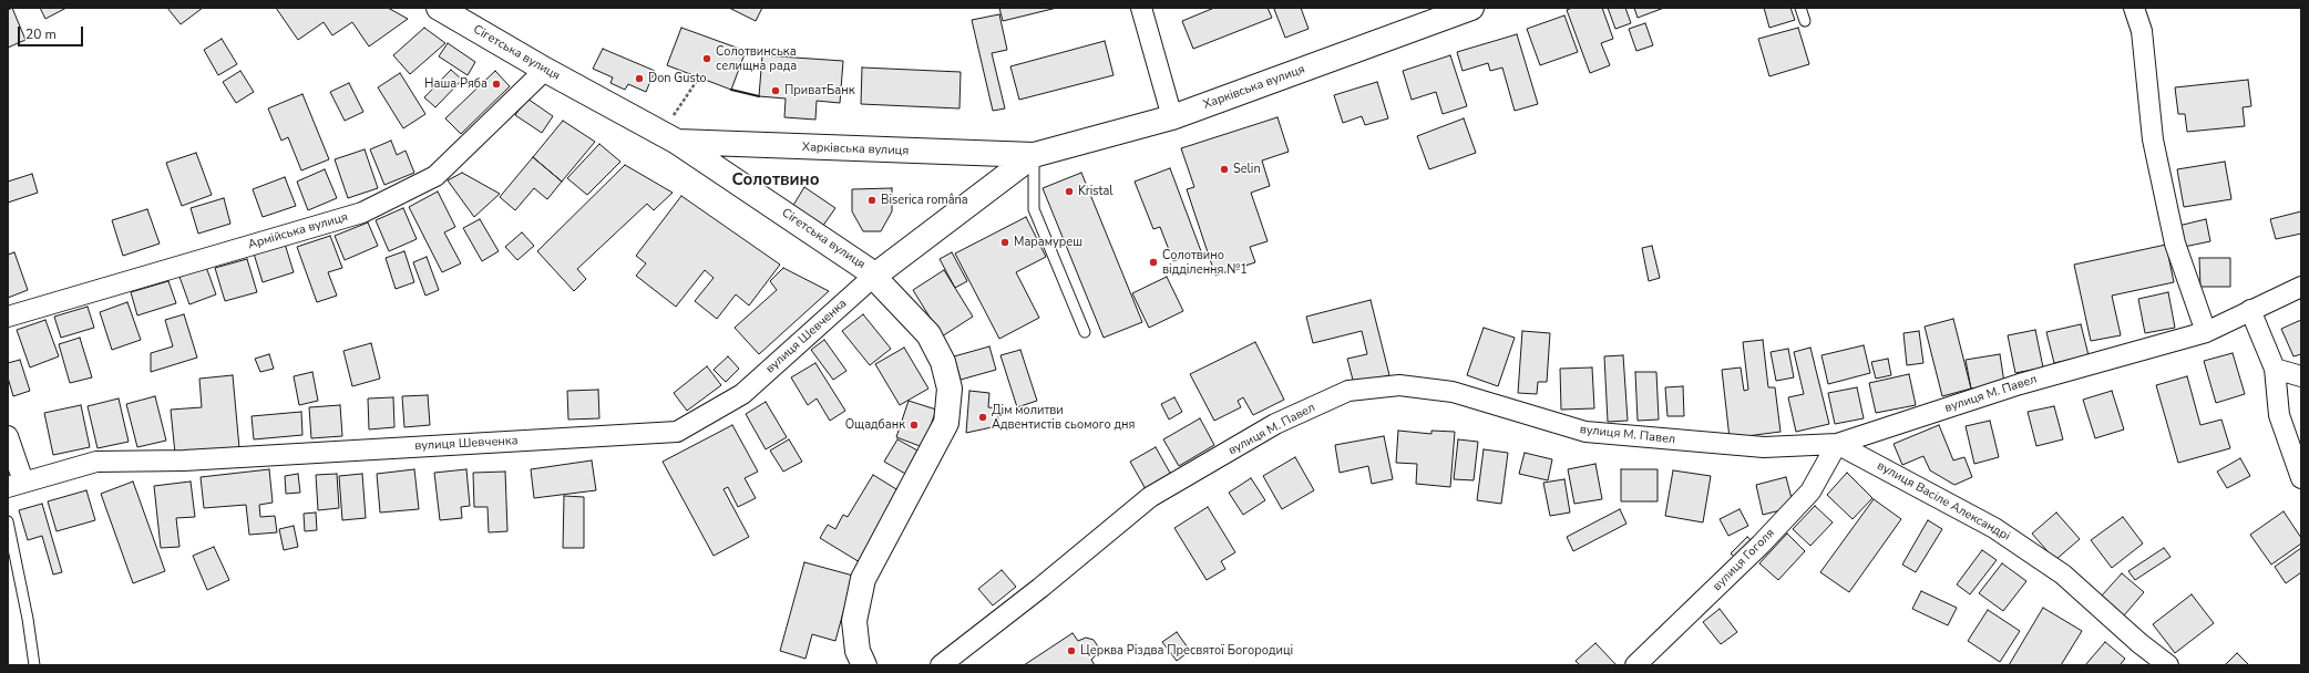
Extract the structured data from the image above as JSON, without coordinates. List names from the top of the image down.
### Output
{
  "streets": {
    "street": [
      "Сігетська вулиця",
      "Харківська вулиця",
      "Армійська вулиця",
      "вулиця Шевченка",
      "вулиця М. Павел",
      "вулиця Васіле Александрі",
      "вулиця Гоголя"
    ]
  },
  "crossings": [
    ["Сігетська вулиця", "Харківська вулиця"],
    ["Сігетська вулиця", "Армійська вулиця"],
    ["Сігетська вулиця", "вулиця Шевченка"],
    ["Харківська вулиця", "вулиця Шевченка"],
    ["вулиця М. Павел", "вулиця Васіле Александрі"],
    ["вулиця М. Павел", "вулиця Гоголя"],
    ["вулиця Васіле Александрі", "вулиця Гоголя"]
  ],
  "districts": ["Солотвино"],
  "places": [
    "Солотвинська селищна рада",
    "Don Gusto",
    "Наша Ряба",
    "ПриватБанк",
    "Selin",
    "Kristal",
    "Biserica româna",
    "Марамуреш",
    "Солотвино відділення №1",
    "Дім молитви Адвентистів сьомого дня",
    "Ощадбанк",
    "Церква Різдва Пресвятої Богородиці"
  ],
  "scale_bar": "20 m"
}
